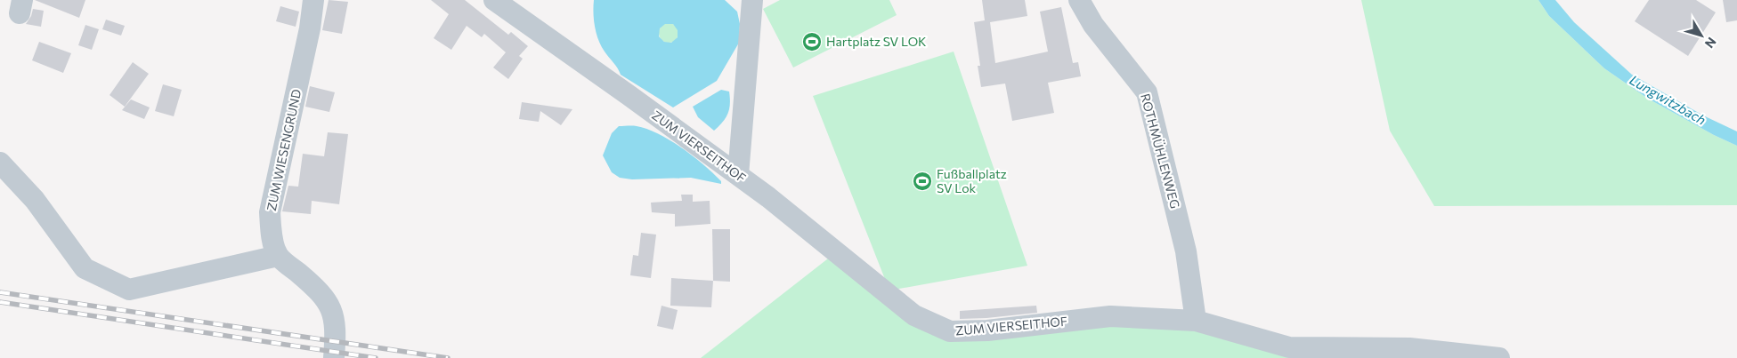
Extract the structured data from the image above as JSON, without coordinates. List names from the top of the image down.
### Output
{
  "streets": {
    "street": ["ZUM VIERSEITHOF", "ZUM WIESENGRUND", "ROTHMÜHLENWEG"]
  },
  "crossings": [
    ["ZUM VIERSEITHOF", "ROTHMÜHLENWEG"]
  ],
  "water": ["Lungwitzbach"],
  "places": {
    "sports": ["Hartplatz SV LOK", "Fußballplatz SV Lok"]
  },
  "north": "bottom right"
}
